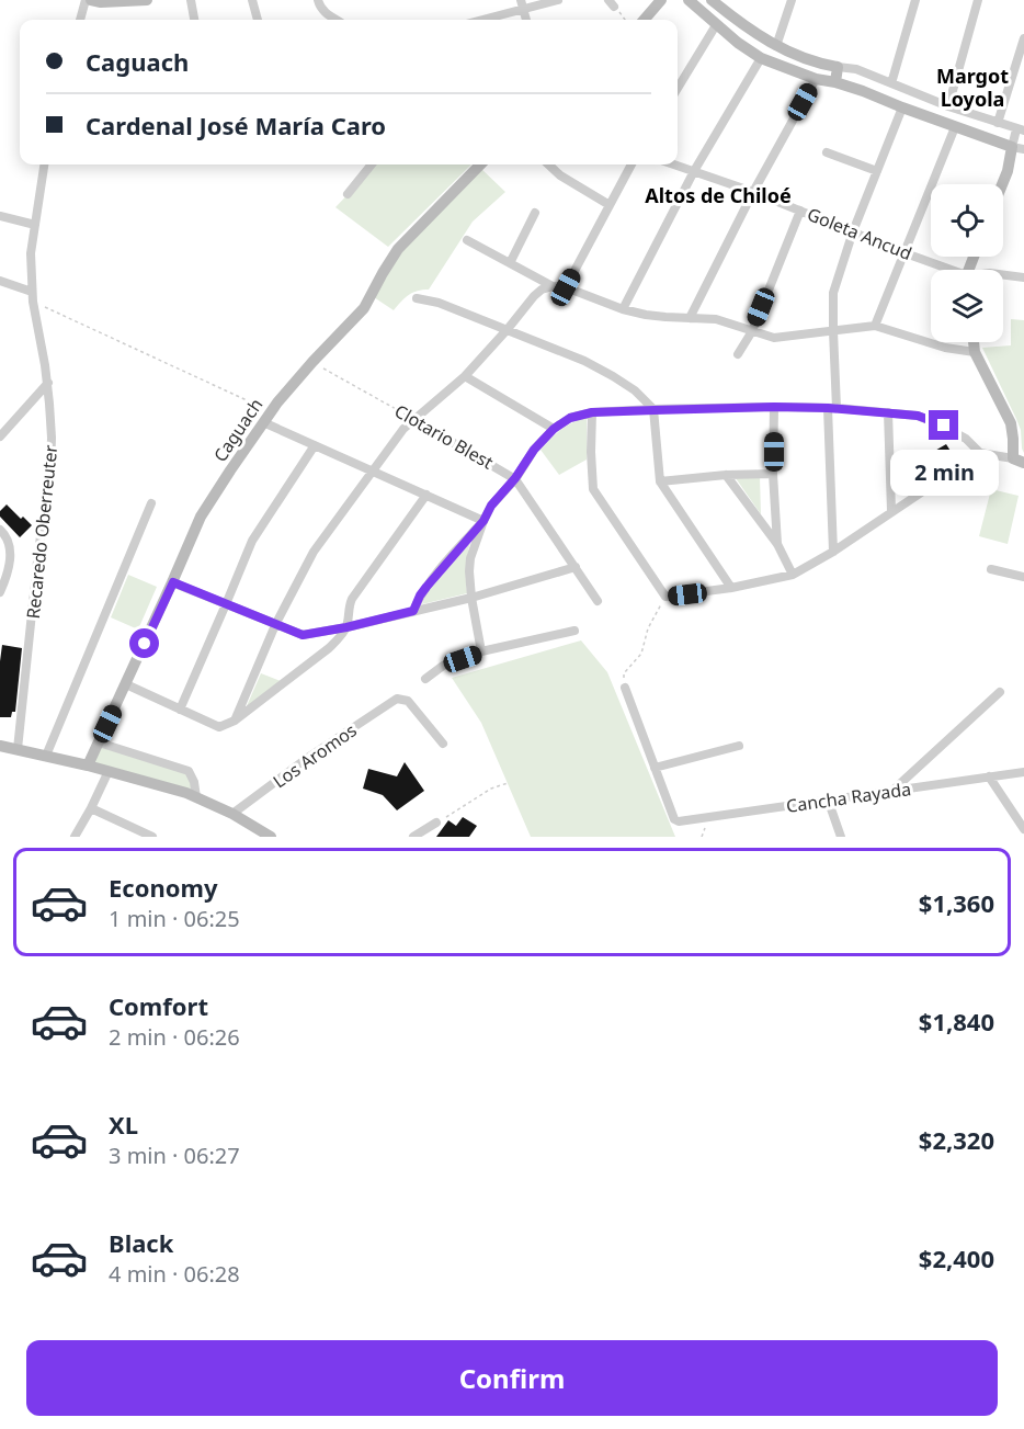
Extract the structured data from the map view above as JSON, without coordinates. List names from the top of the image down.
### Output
{
  "streets": {
    "street": [
      "Goleta Ancud",
      "Caguach",
      "Clotario Blest",
      "Recaredo Oberreuter",
      "Los Aromos",
      "Cancha Rayada"
    ]
  },
  "crossings": [
    ["Caguach", "Clotario Blest"]
  ],
  "districts": ["Margot Loyola", "Altos de Chiloé"],
  "page": {
    "banner": ["Caguach", "Cardenal José María Caro"],
    "bubble": "2 min",
    "list": [
      {
        "name": "Economy",
        "note": "1 min · 06:25",
        "value": "$1,360"
      },
      {
        "name": "Comfort",
        "note": "2 min · 06:26",
        "value": "$1,840"
      },
      {
        "name": "XL",
        "note": "3 min · 06:27",
        "value": "$2,320"
      },
      {
        "name": "Black",
        "note": "4 min · 06:28",
        "value": "$2,400"
      }
    ],
    "buttons": "Confirm"
  }
}
